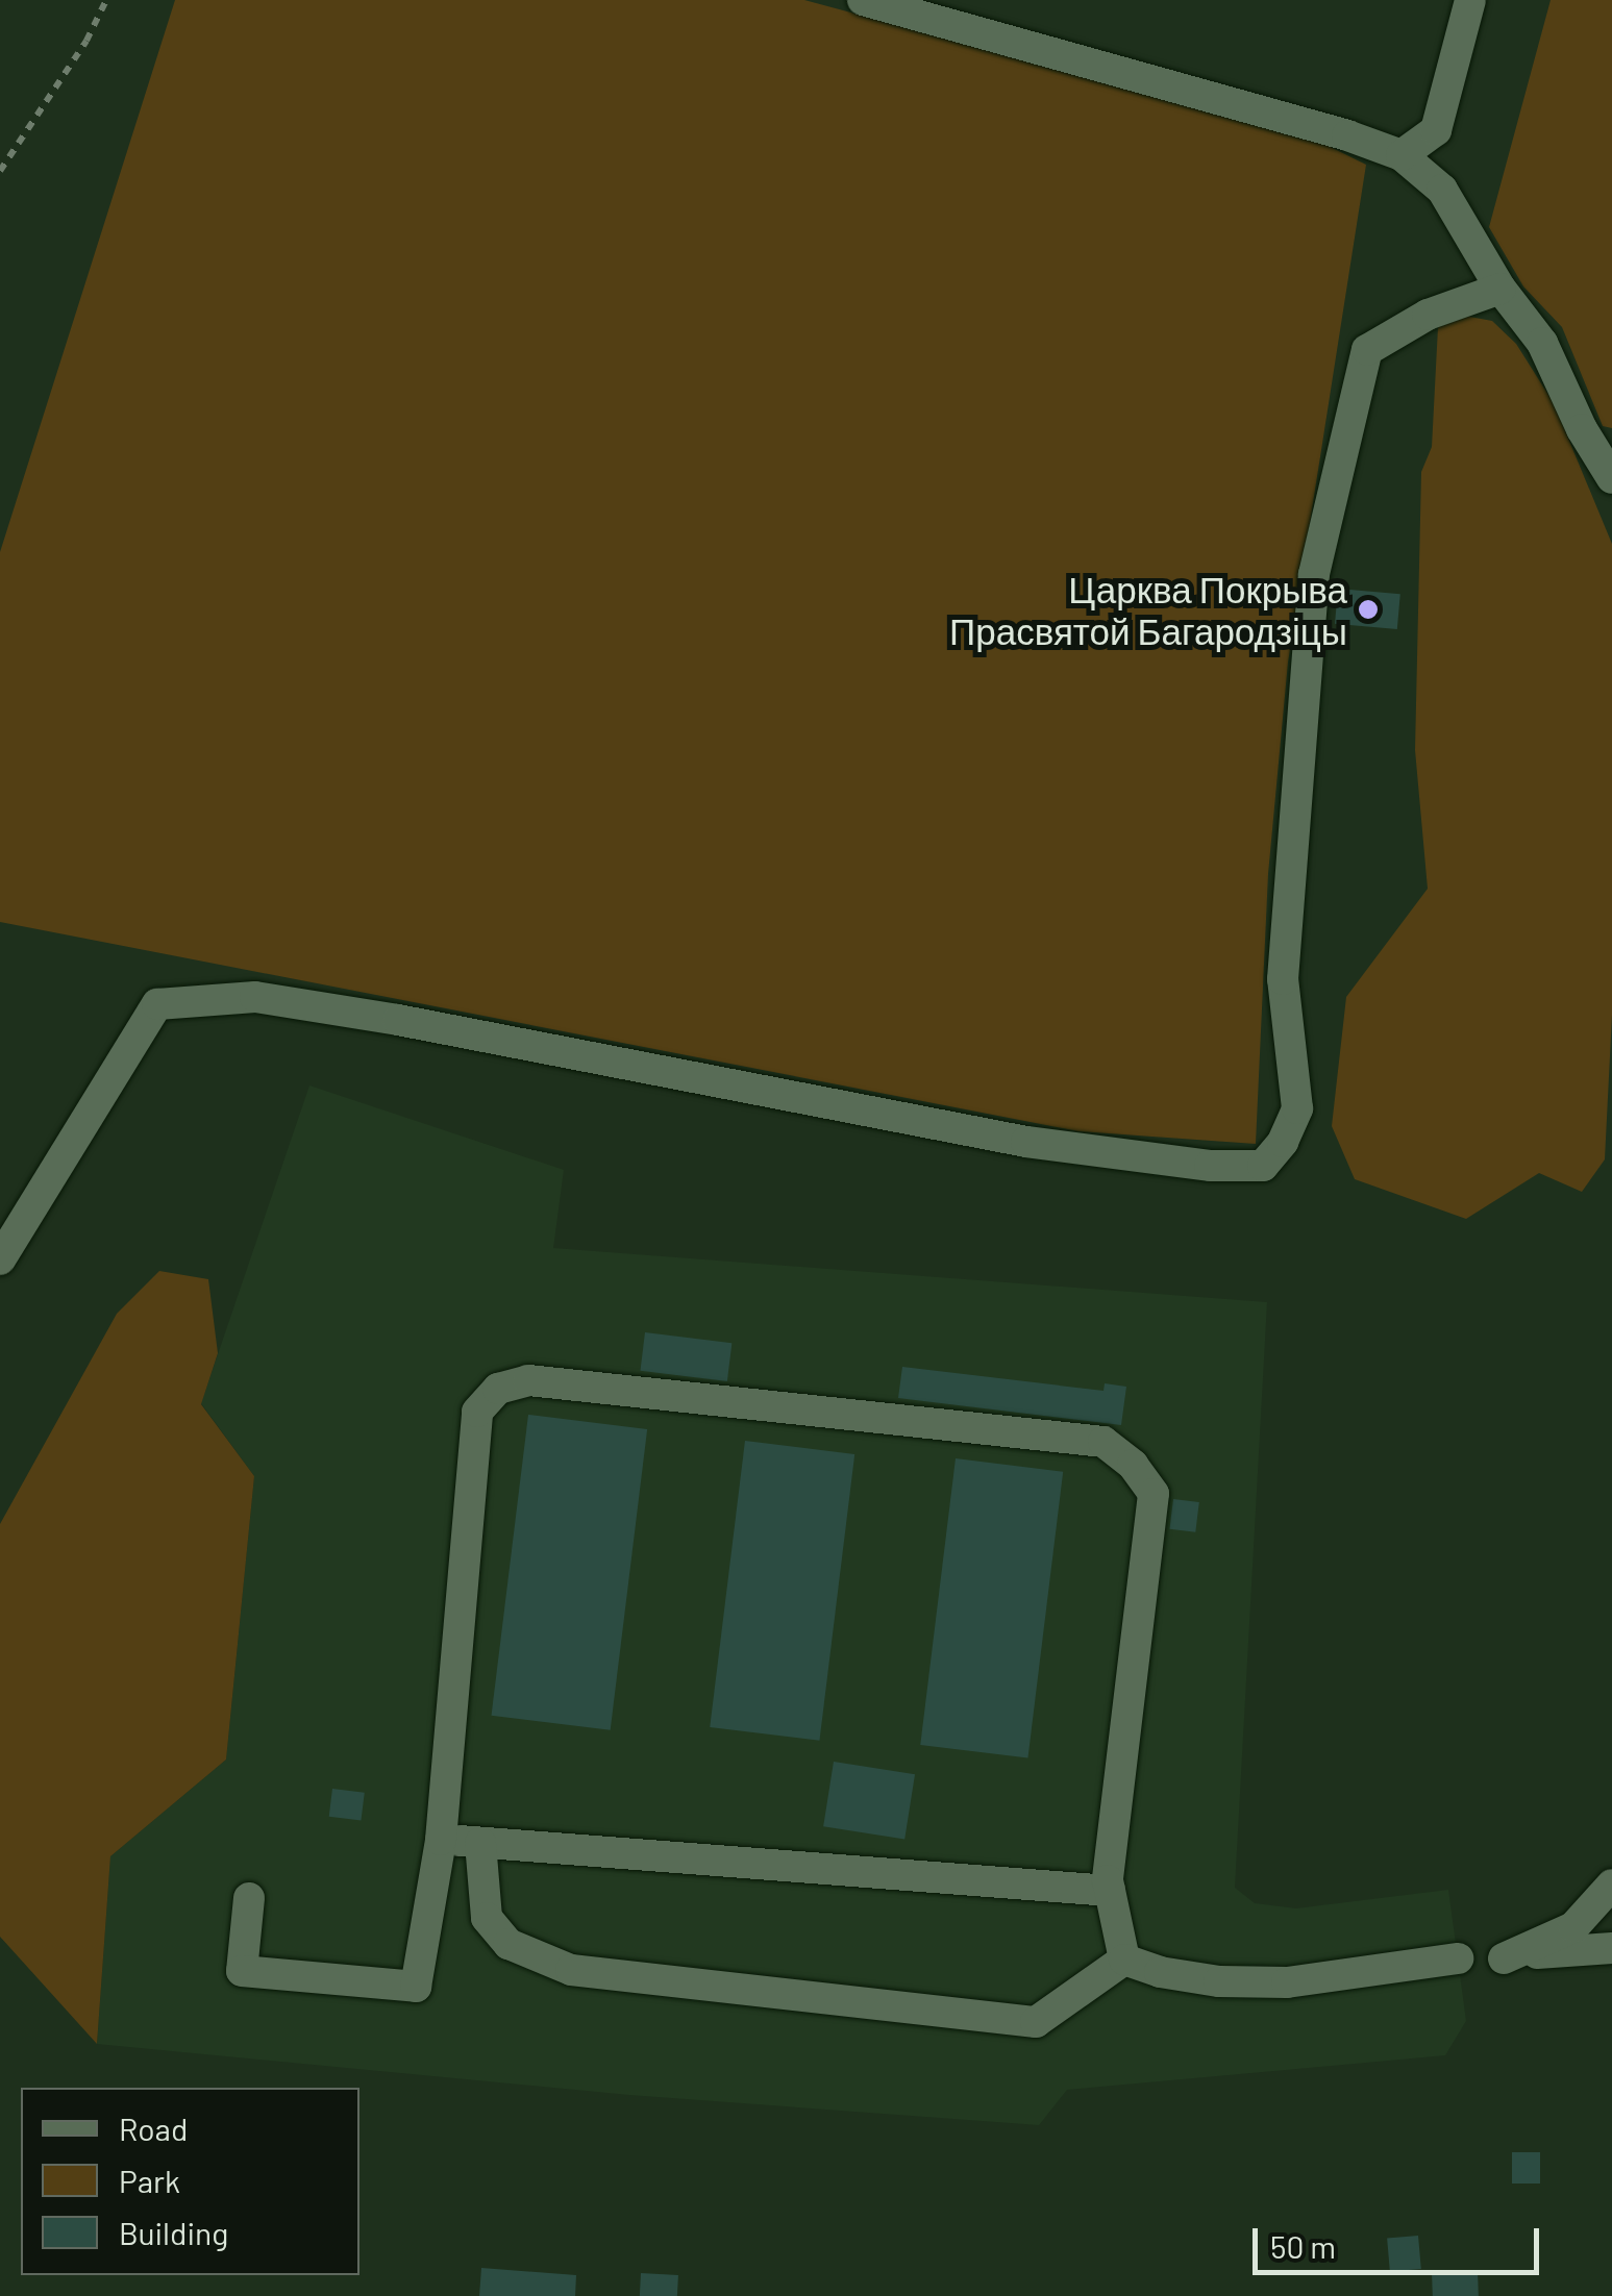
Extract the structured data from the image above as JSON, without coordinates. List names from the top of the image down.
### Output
{
  "places": ["Царква Покрыва Прасвятой Багародзіцы"],
  "legend": ["Road", "Park", "Building"],
  "scale_bar": "50 m"
}
